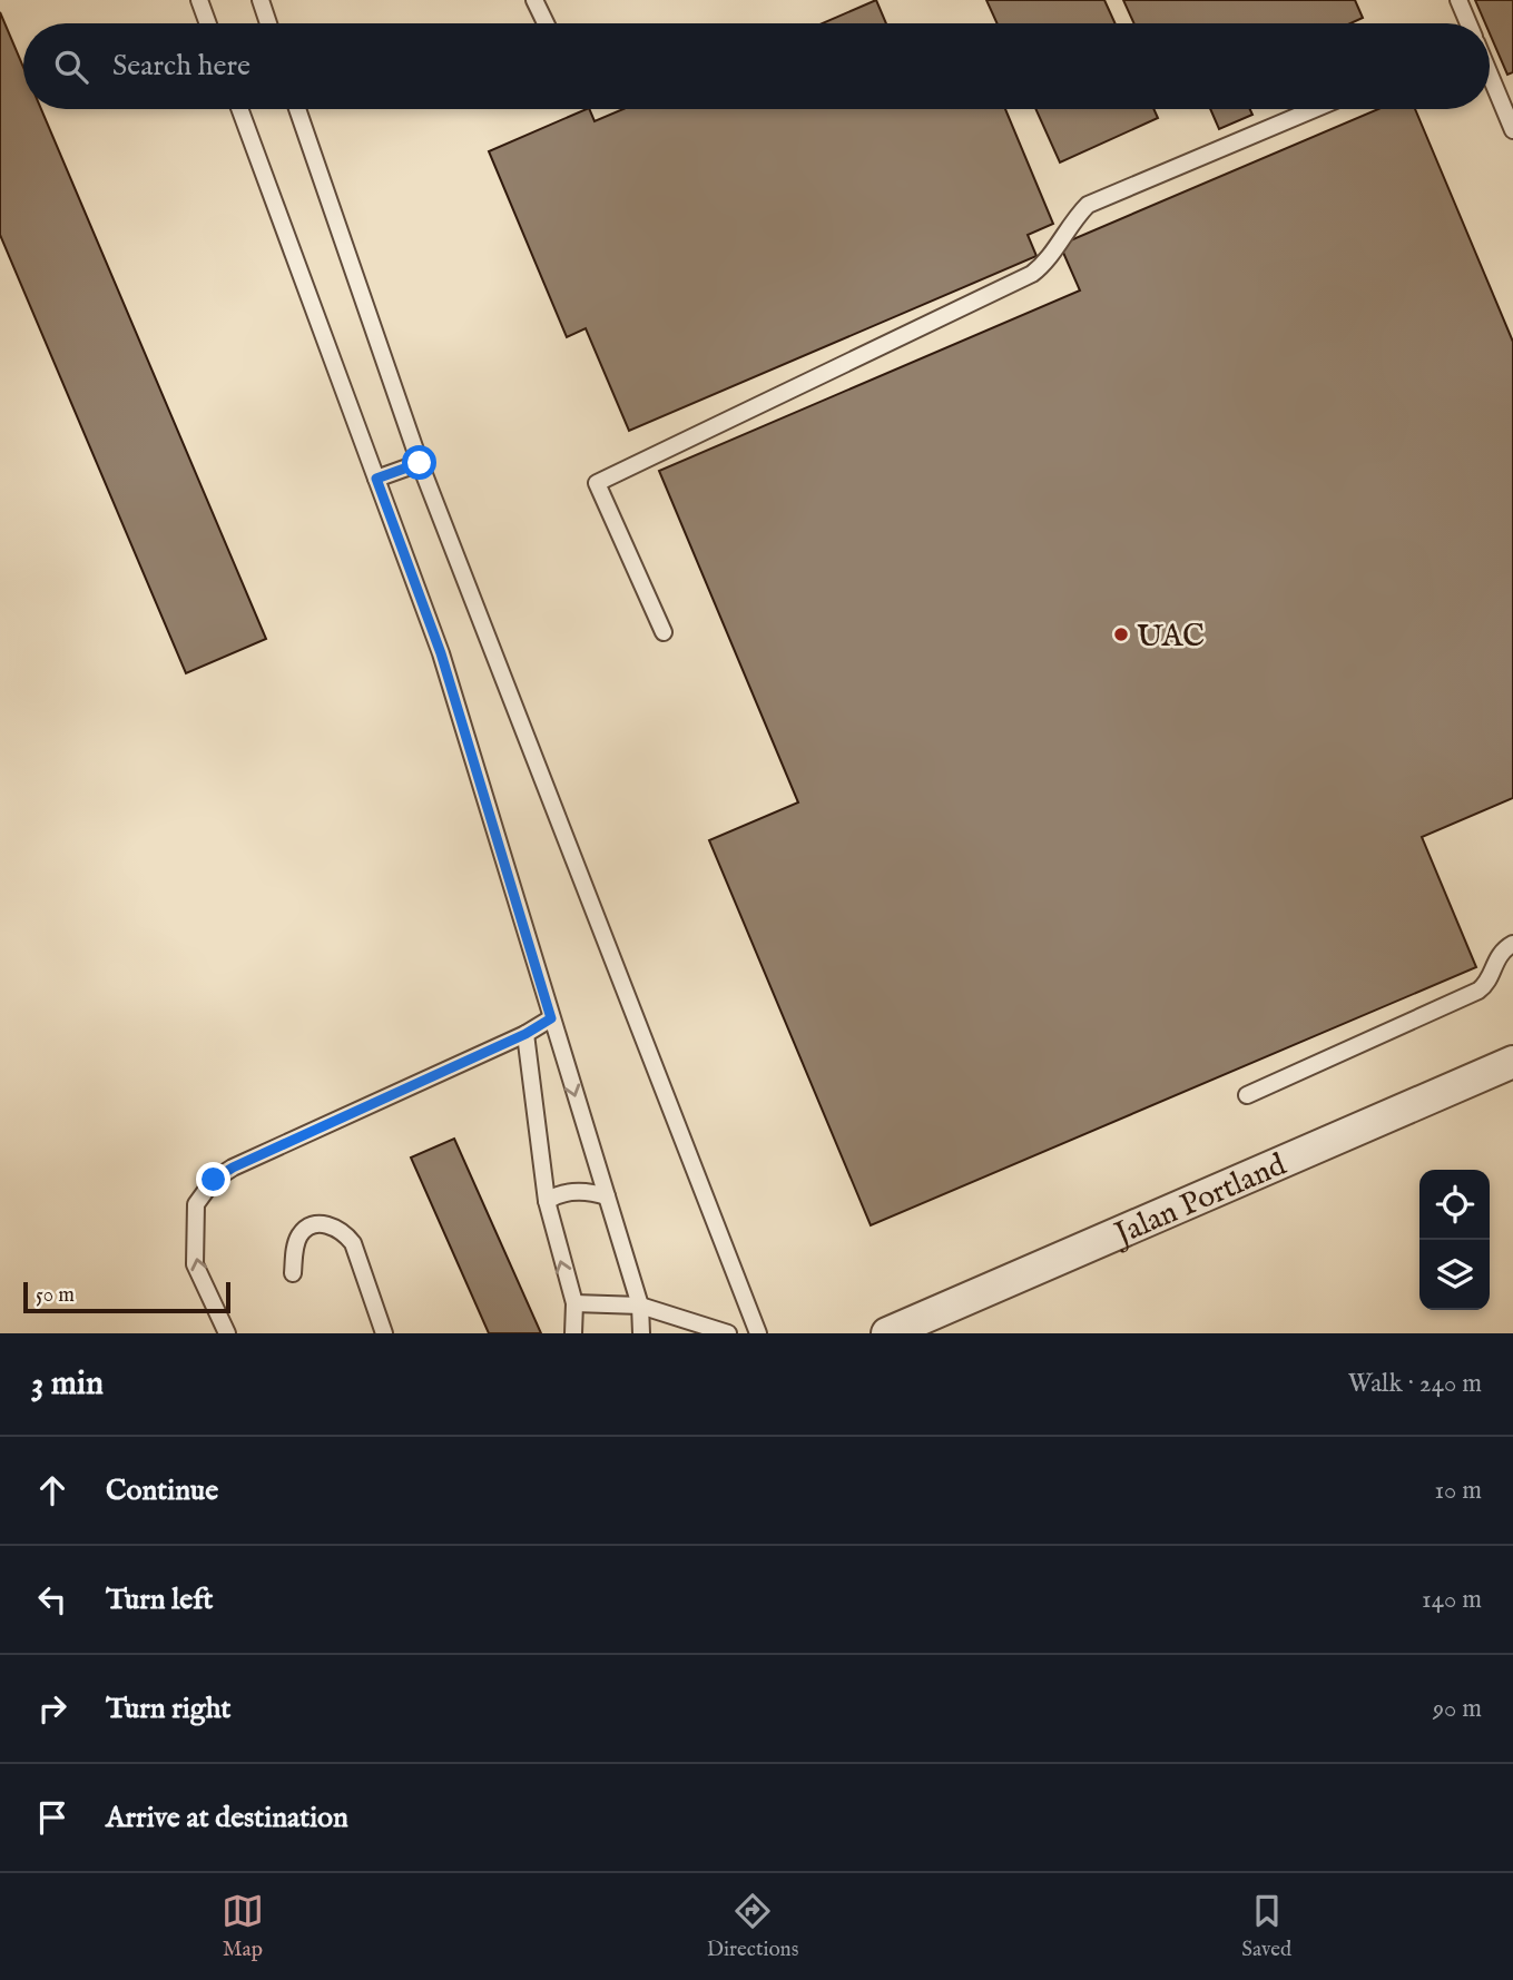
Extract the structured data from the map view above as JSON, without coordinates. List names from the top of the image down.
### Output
{
  "streets": {
    "street": ["Jalan Portland"]
  },
  "places": ["UAC"],
  "scale_bar": "50 m",
  "page": {
    "search": "Search here",
    "scale": "50 m",
    "heading": ["3 min", "Walk · 240 m"],
    "list": [
      ["Continue", "10 m"],
      ["Turn left", "140 m"],
      ["Turn right", "90 m"],
      "Arrive at destination"
    ],
    "nav": ["Map", "Directions", "Saved"]
  }
}
